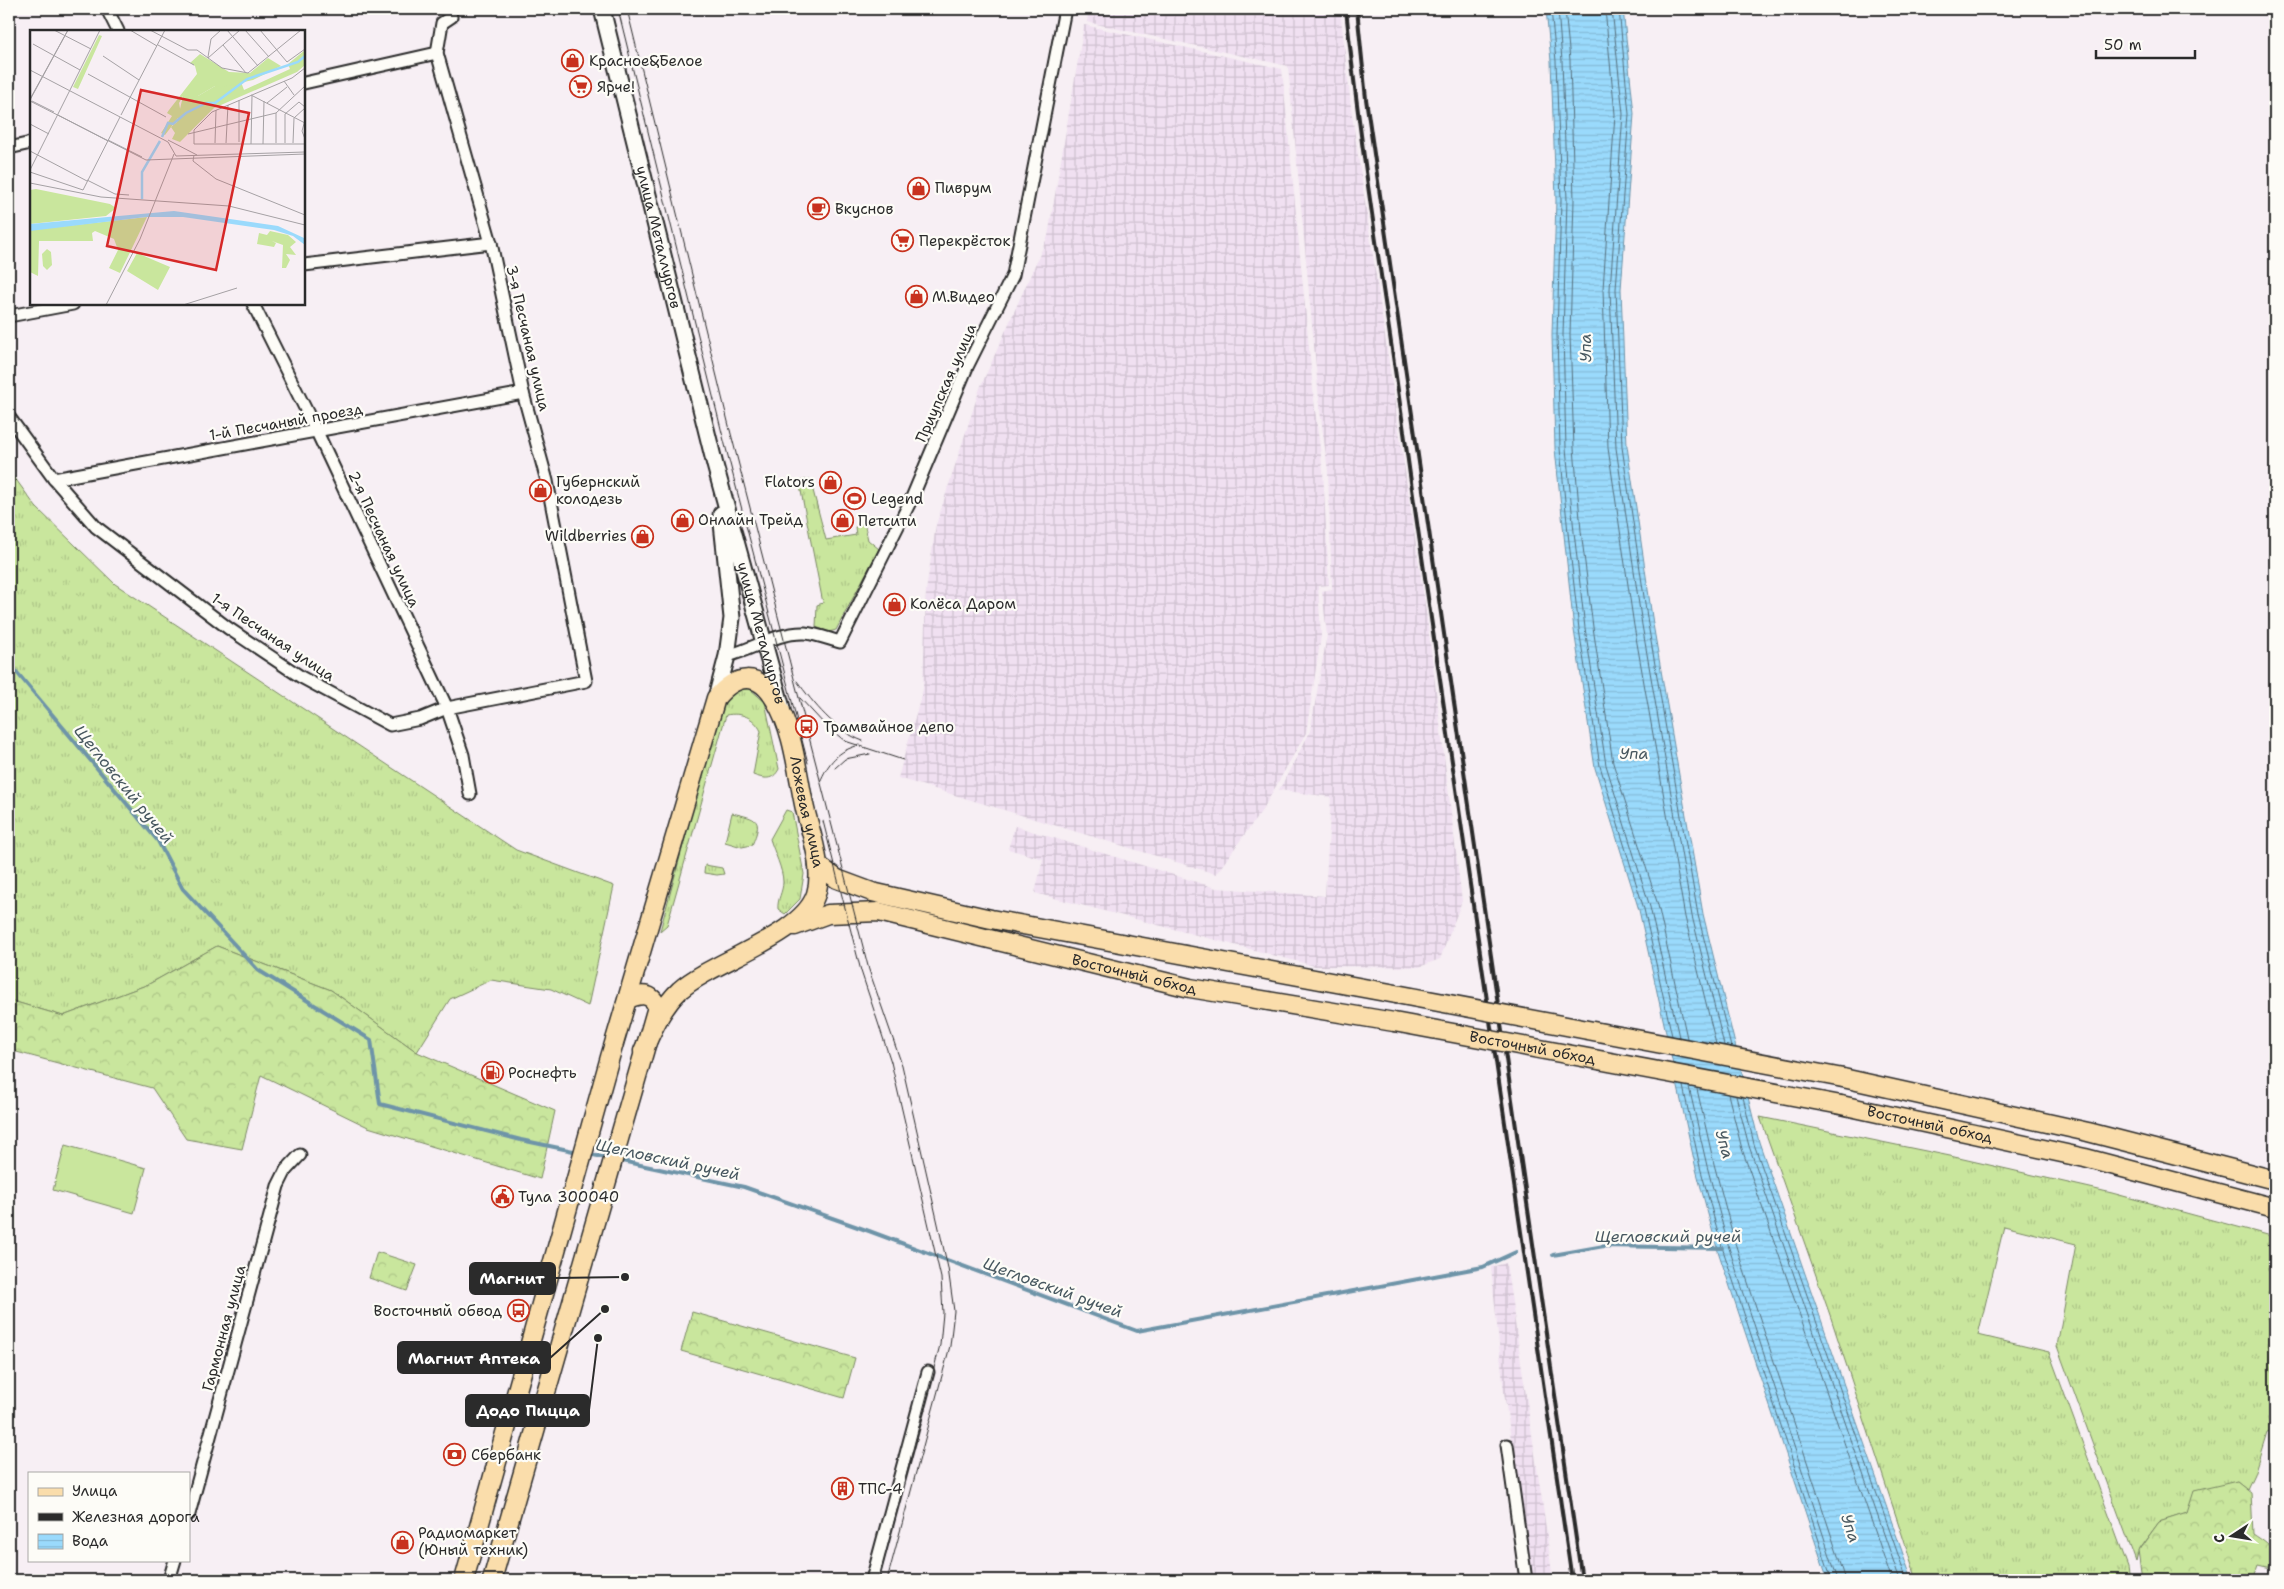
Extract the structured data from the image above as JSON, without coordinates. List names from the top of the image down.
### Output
{
  "streets": {
    "main road": ["улица Металлургов", "Ложевая улица", "Восточный обход"],
    "street": [
      "3-я Песчаная улица",
      "Приупская улица",
      "1-й Песчаный проезд",
      "2-я Песчаная улица",
      "1-я Песчаная улица",
      "Гармонная улица"
    ]
  },
  "crossings": [
    ["улица Металлургов", "Приупская улица"],
    ["улица Металлургов", "Ложевая улица"],
    ["3-я Песчаная улица", "1-й Песчаный проезд"],
    ["3-я Песчаная улица", "1-я Песчаная улица"],
    ["1-й Песчаный проезд", "2-я Песчаная улица"],
    ["1-й Песчаный проезд", "1-я Песчаная улица"],
    ["2-я Песчаная улица", "1-я Песчаная улица"],
    ["Ложевая улица", "Восточный обход"]
  ],
  "water": ["Упа", "Щегловский ручей"],
  "places": {
    "shop": [
      "Красное&Белое",
      "Пиврум",
      "М.Видео",
      "Flators",
      "Губернский колодезь",
      "Онлайн Трейд",
      "Петсити",
      "Wildberries",
      "Колёса Даром",
      "Радиомаркет (Юный техник)"
    ],
    "supermarket": ["Ярче!", "Перекрёсток"],
    "cafe": ["Вкуснов"],
    "sports": ["Legend"],
    "bus stop": ["Трамвайное депо", "Восточный обвод"],
    "fuel station": ["Роснефть"],
    "public building": ["Тула 300040"],
    "other": ["Магнит", "Магнит Аптека", "Додо Пицца"],
    "bank": ["Сбербанк"],
    "building": ["ТПС-4"]
  },
  "legend": ["Улица", "Железная дорога", "Вода"],
  "scale_bar": "50 m",
  "north": "left"
}
